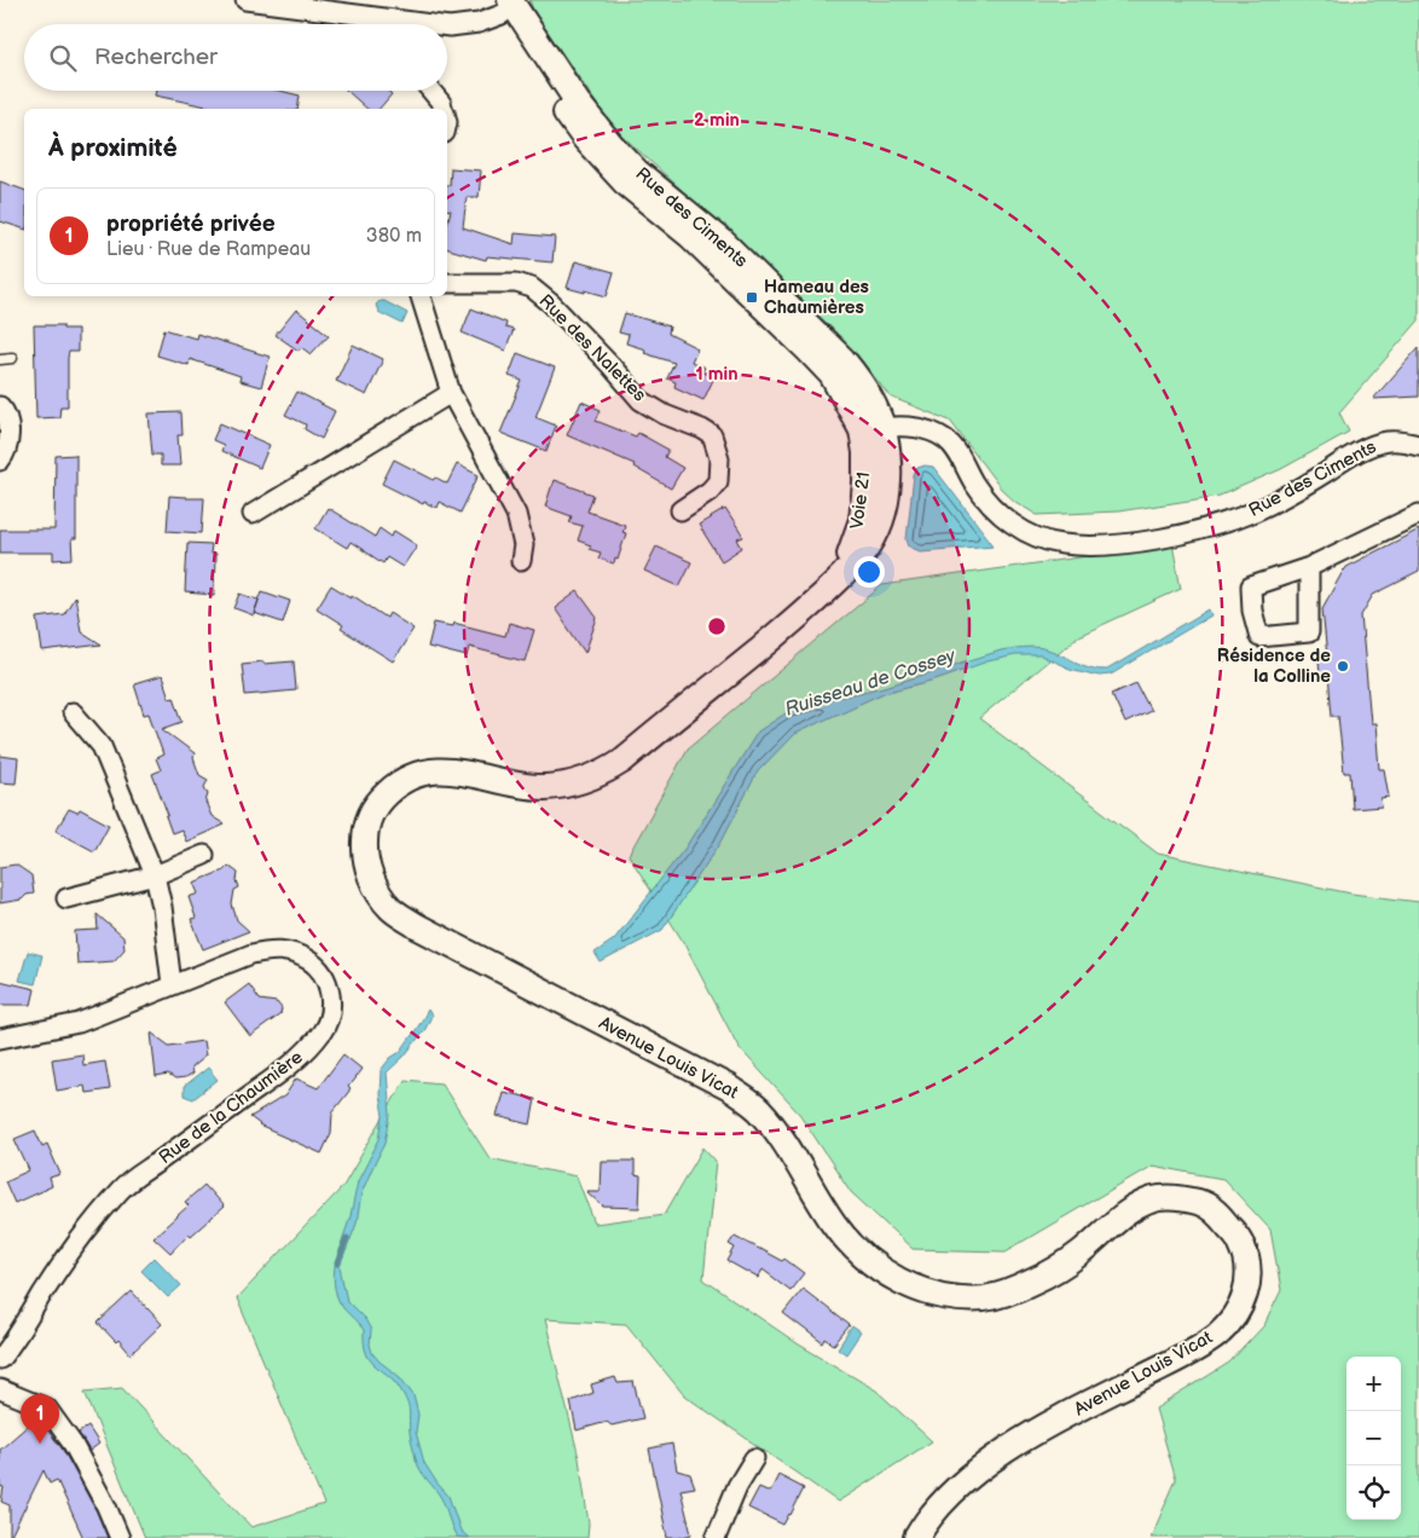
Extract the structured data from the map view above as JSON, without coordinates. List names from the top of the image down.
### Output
{
  "streets": {
    "main road": ["Rue des Ciments", "Voie 21", "Avenue Louis Vicat"],
    "street": ["Rue des Nalettes", "Rue de la Chaumière"]
  },
  "crossings": [
    ["Rue des Ciments", "Voie 21"],
    ["Voie 21", "Avenue Louis Vicat"]
  ],
  "water": ["Ruisseau de Cossey"],
  "places": {
    "transit": ["Hameau des Chaumières"],
    "other": ["Résidence de la Colline"]
  },
  "page": {
    "search": "Rechercher",
    "heading": "À proximité",
    "list": [
      {
        "mark": "1",
        "name": "propriété privée",
        "note": "Lieu · Rue de Rampeau",
        "value": "380 m"
      }
    ],
    "map_buttons": ["+", "−"],
    "pins": "1"
  },
  "rings": ["2 min", "1 min"]
}
